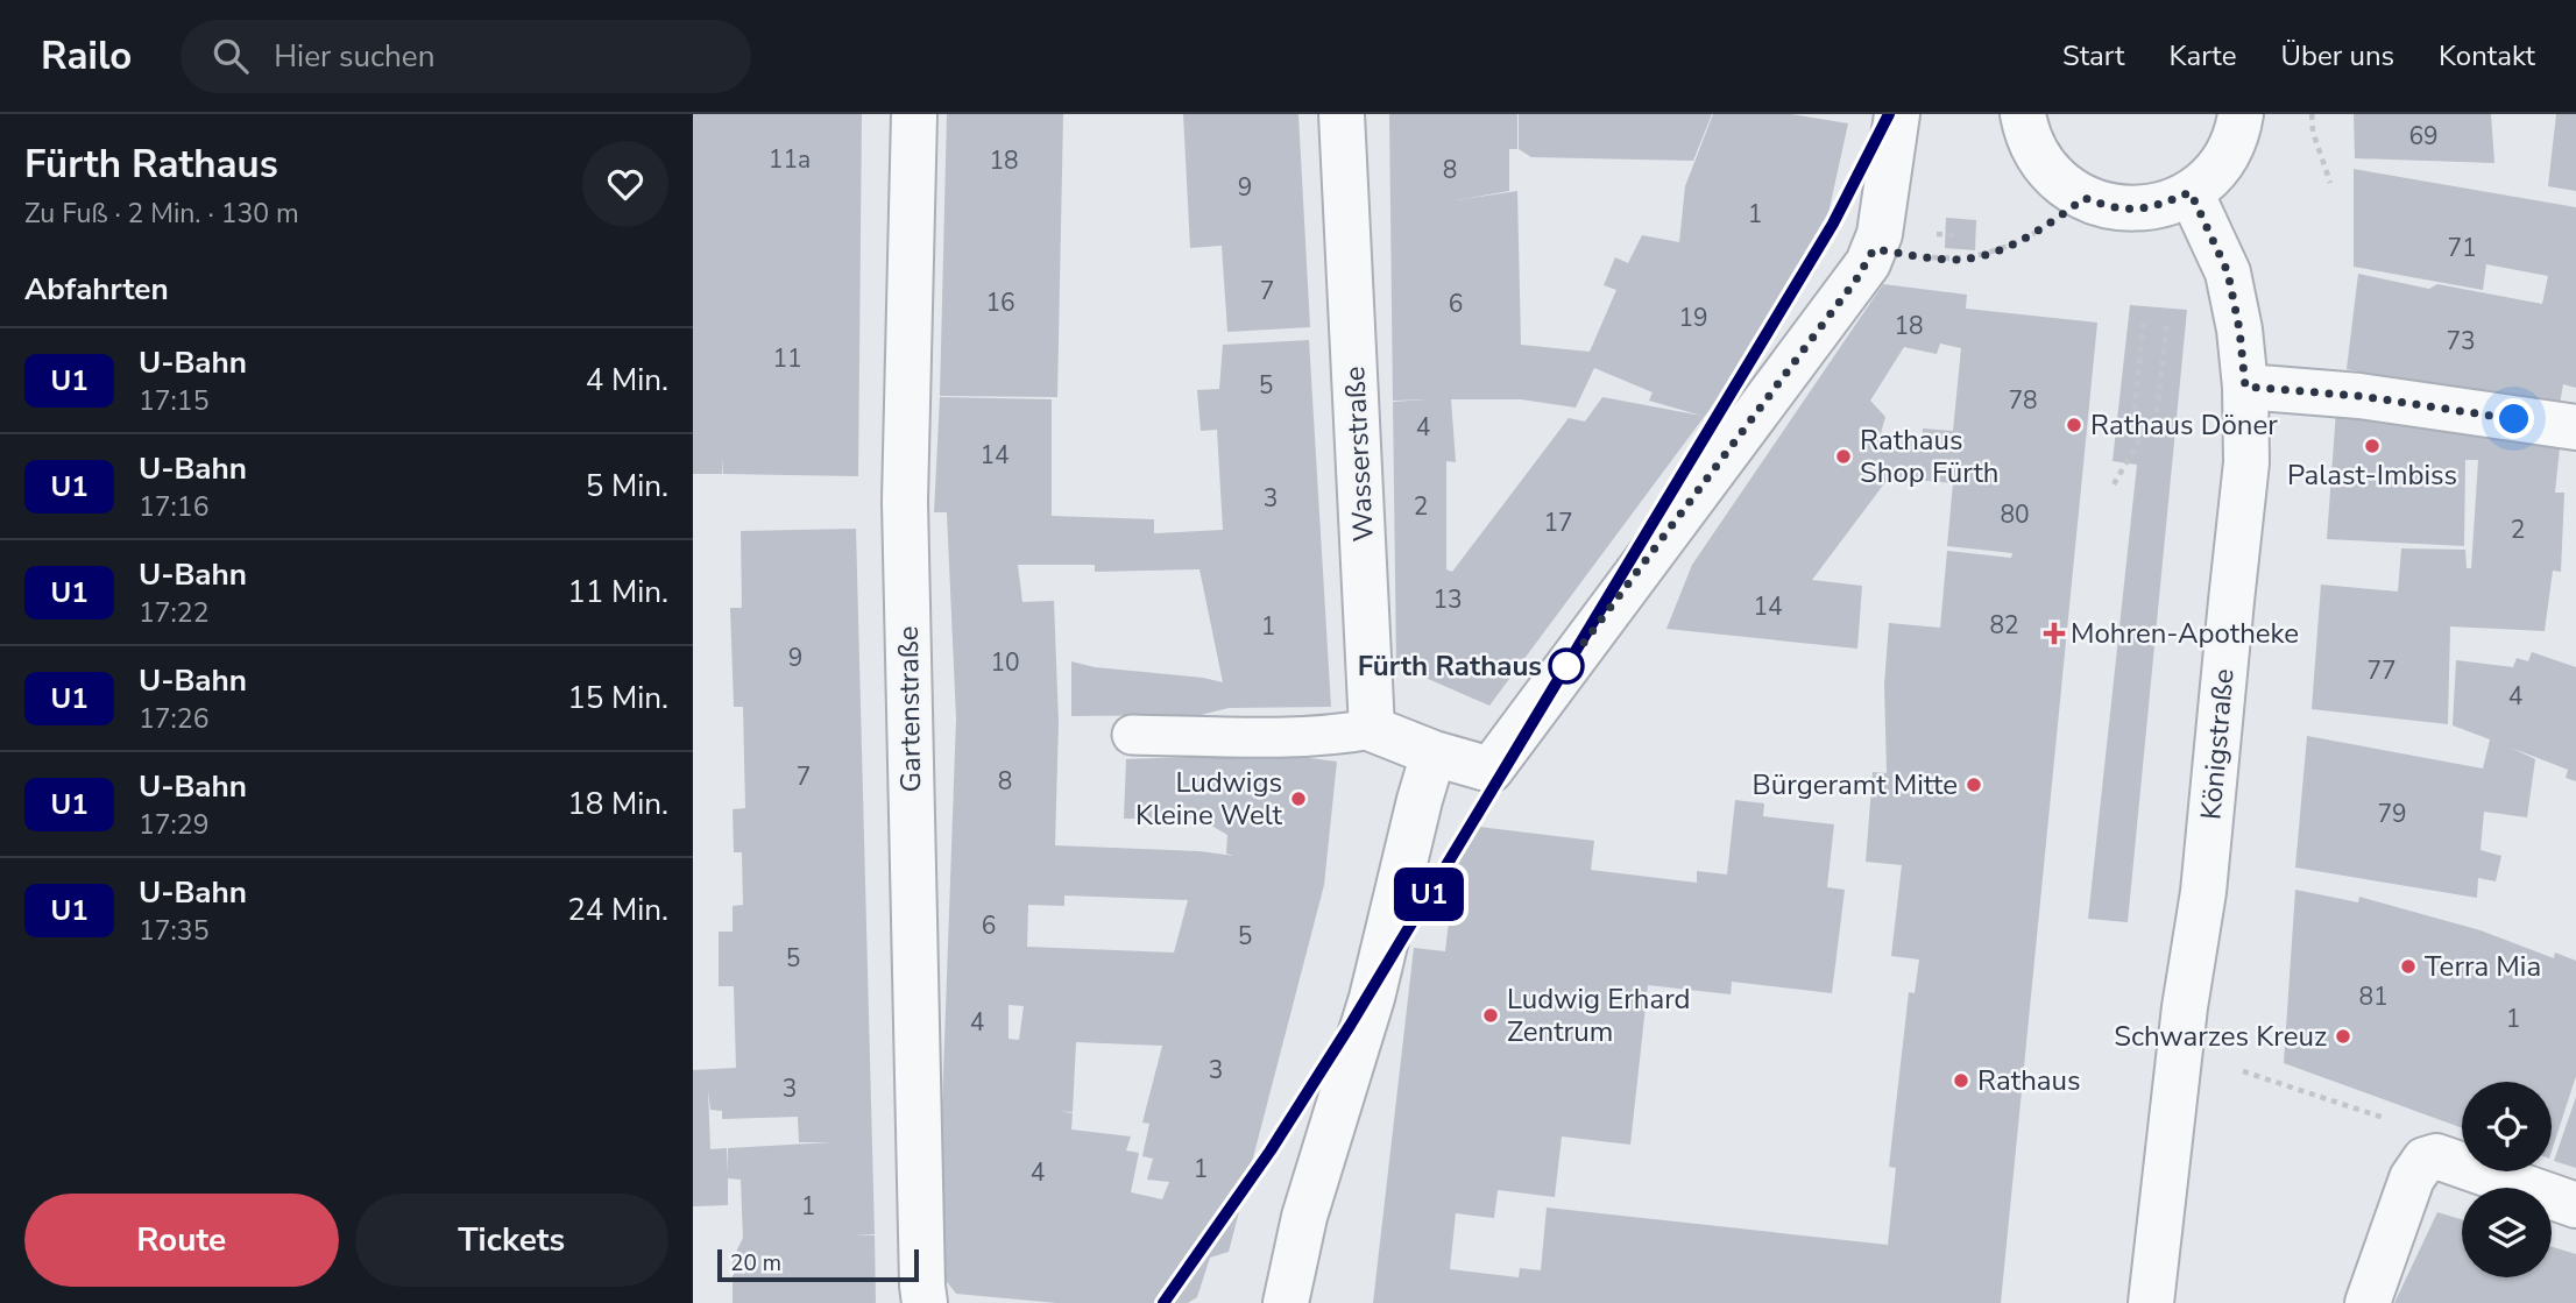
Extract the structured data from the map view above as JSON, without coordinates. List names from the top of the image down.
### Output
{
  "streets": {
    "street": ["Wasserstraße", "Gartenstraße", "Königstraße"]
  },
  "places": {
    "other": [
      "Rathaus Döner",
      "Palast-Imbiss",
      "Rathaus Shop Fürth",
      "Fürth Rathaus",
      "Bürgeramt Mitte",
      "Ludwigs Kleine Welt",
      "Terra Mia",
      "Ludwig Erhard Zentrum",
      "Schwarzes Kreuz",
      "Rathaus"
    ],
    "health": ["Mohren-Apotheke"]
  },
  "lines": ["metro line U1"],
  "house_numbers": [
    "69",
    "11a",
    "18",
    "8",
    "9",
    "1",
    "71",
    "7",
    "16",
    "6",
    "19",
    "18",
    "73",
    "11",
    "5",
    "78",
    "4",
    "14",
    "3",
    "2",
    "80",
    "17",
    "2",
    "13",
    "14",
    "82",
    "1",
    "9",
    "10",
    "77",
    "4",
    "7",
    "8",
    "79",
    "6",
    "5",
    "5",
    "81",
    "1",
    "4",
    "3",
    "3",
    "1",
    "4",
    "1"
  ],
  "scale_bar": "20 m",
  "page": {
    "header": "Railo",
    "search": "Hier suchen",
    "nav": [
      "Start",
      "Karte",
      "Über uns",
      "Kontakt"
    ],
    "heading": [
      ["Fürth Rathaus", "Zu Fuß · 2 Min. · 130 m"],
      "Abfahrten"
    ],
    "on_map": "U1",
    "list": [
      {
        "mark": "U1",
        "name": "U-Bahn",
        "note": "17:15",
        "value": "4 Min."
      },
      {
        "mark": "U1",
        "name": "U-Bahn",
        "note": "17:16",
        "value": "5 Min."
      },
      {
        "mark": "U1",
        "name": "U-Bahn",
        "note": "17:22",
        "value": "11 Min."
      },
      {
        "mark": "U1",
        "name": "U-Bahn",
        "note": "17:26",
        "value": "15 Min."
      },
      {
        "mark": "U1",
        "name": "U-Bahn",
        "note": "17:29",
        "value": "18 Min."
      },
      {
        "mark": "U1",
        "name": "U-Bahn",
        "note": "17:35",
        "value": "24 Min."
      }
    ],
    "buttons": ["Route", "Tickets"],
    "scale": "20 m"
  }
}
